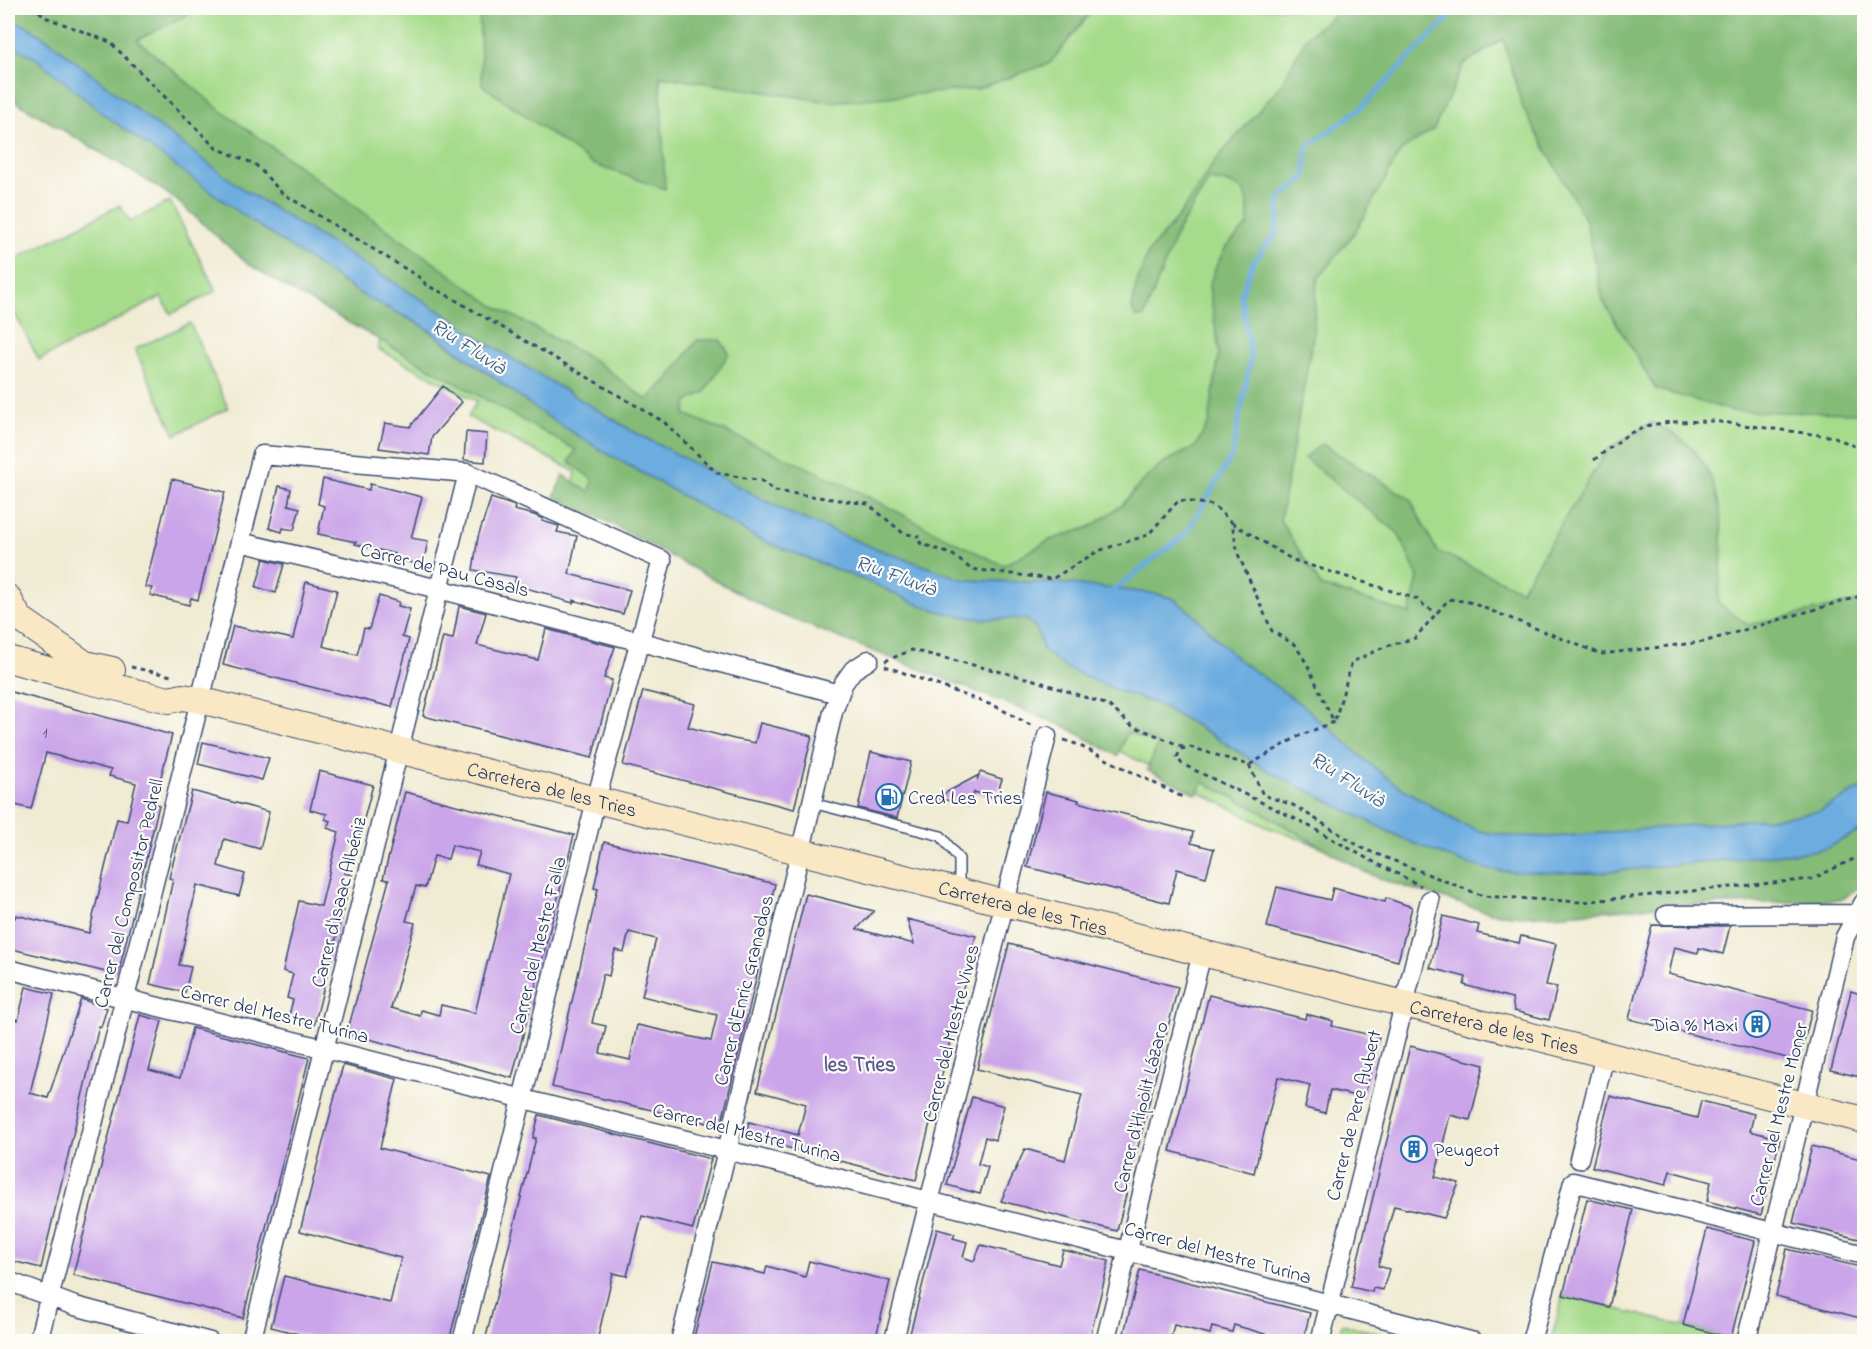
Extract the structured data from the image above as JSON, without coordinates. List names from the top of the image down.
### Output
{
  "streets": {
    "street": [
      "Carrer de Pau Casals",
      "Carretera de les Tries",
      "Carrer del Compositor Pedrell",
      "Carrer d'Isaac Albéniz",
      "Carrer del Mestre Falla",
      "Carrer d'Enric Granados",
      "Carrer del Mestre Turina",
      "Carrer del Mestre Vives",
      "Carrer d'Hipòlit Lázaro",
      "Carrer del Mestre Moner",
      "Carrer de Pere Aubert"
    ]
  },
  "crossings": [
    ["Carrer de Pau Casals", "Carrer del Compositor Pedrell"],
    ["Carrer de Pau Casals", "Carrer d'Isaac Albéniz"],
    ["Carrer de Pau Casals", "Carrer del Mestre Falla"],
    ["Carrer de Pau Casals", "Carrer d'Enric Granados"],
    ["Carretera de les Tries", "Carrer del Compositor Pedrell"],
    ["Carretera de les Tries", "Carrer d'Isaac Albéniz"],
    ["Carretera de les Tries", "Carrer del Mestre Falla"],
    ["Carretera de les Tries", "Carrer d'Enric Granados"],
    ["Carretera de les Tries", "Carrer del Mestre Vives"],
    ["Carretera de les Tries", "Carrer d'Hipòlit Lázaro"],
    ["Carretera de les Tries", "Carrer del Mestre Moner"],
    ["Carretera de les Tries", "Carrer de Pere Aubert"],
    ["Carrer del Compositor Pedrell", "Carrer d'Isaac Albéniz"],
    ["Carrer del Compositor Pedrell", "Carrer del Mestre Falla"],
    ["Carrer del Compositor Pedrell", "Carrer del Mestre Turina"],
    ["Carrer d'Isaac Albéniz", "Carrer del Mestre Falla"],
    ["Carrer d'Isaac Albéniz", "Carrer del Mestre Turina"],
    ["Carrer del Mestre Falla", "Carrer del Mestre Turina"],
    ["Carrer d'Enric Granados", "Carrer del Mestre Turina"],
    ["Carrer del Mestre Turina", "Carrer del Mestre Vives"],
    ["Carrer del Mestre Turina", "Carrer d'Hipòlit Lázaro"],
    ["Carrer del Mestre Turina", "Carrer de Pere Aubert"]
  ],
  "districts": ["les Tries"],
  "water": ["Riu Fluvià"],
  "places": {
    "fuel station": ["Cred Les Tries"],
    "building": ["Dia % Maxi", "Peugeot"]
  },
  "house_numbers": ["1"]
}
